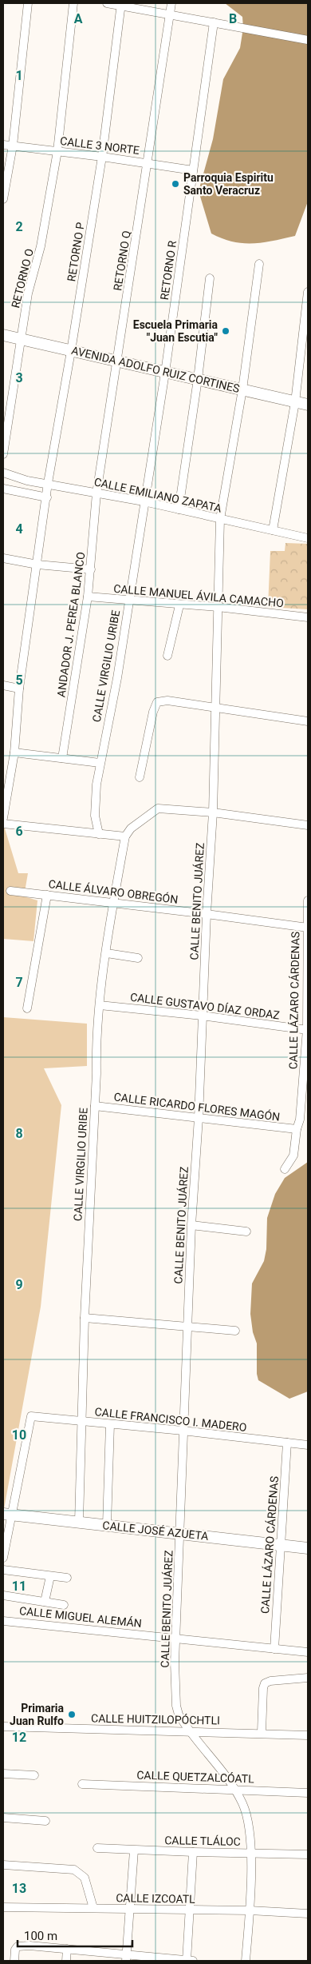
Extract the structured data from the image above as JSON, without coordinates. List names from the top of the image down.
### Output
{
  "streets": {
    "street": [
      "CALLE 3 NORTE",
      "RETORNO P",
      "RETORNO Q",
      "RETORNO R",
      "RETORNO O",
      "AVENIDA ADOLFO RUIZ CORTINES",
      "CALLE EMILIANO ZAPATA",
      "CALLE MANUEL ÁVILA CAMACHO",
      "ANDADOR J. PEREA BLANCO",
      "CALLE VIRGILIO URIBE",
      "CALLE ÁLVARO OBREGÓN",
      "CALLE BENITO JUÁREZ",
      "CALLE LÁZARO CÁRDENAS",
      "CALLE GUSTAVO DÍAZ ORDAZ",
      "CALLE RICARDO FLORES MAGÓN",
      "CALLE FRANCISCO I. MADERO",
      "CALLE JOSÉ AZUETA",
      "CALLE MIGUEL ALEMÁN",
      "CALLE HUITZILOPÓCHTLI",
      "CALLE QUETZALCÓATL",
      "CALLE TLÁLOC",
      "CALLE IZCOATL"
    ]
  },
  "crossings": [
    ["CALLE 3 NORTE", "RETORNO P"],
    ["CALLE 3 NORTE", "RETORNO Q"],
    ["CALLE 3 NORTE", "RETORNO R"],
    ["CALLE 3 NORTE", "RETORNO O"],
    ["RETORNO P", "AVENIDA ADOLFO RUIZ CORTINES"],
    ["RETORNO P", "CALLE EMILIANO ZAPATA"],
    ["RETORNO Q", "AVENIDA ADOLFO RUIZ CORTINES"],
    ["RETORNO Q", "CALLE EMILIANO ZAPATA"],
    ["RETORNO Q", "ANDADOR J. PEREA BLANCO"],
    ["RETORNO R", "AVENIDA ADOLFO RUIZ CORTINES"],
    ["RETORNO R", "CALLE EMILIANO ZAPATA"],
    ["RETORNO R", "CALLE VIRGILIO URIBE"],
    ["RETORNO O", "AVENIDA ADOLFO RUIZ CORTINES"],
    ["AVENIDA ADOLFO RUIZ CORTINES", "CALLE BENITO JUÁREZ"],
    ["CALLE EMILIANO ZAPATA", "ANDADOR J. PEREA BLANCO"],
    ["CALLE EMILIANO ZAPATA", "CALLE VIRGILIO URIBE"],
    ["CALLE EMILIANO ZAPATA", "CALLE BENITO JUÁREZ"],
    ["CALLE MANUEL ÁVILA CAMACHO", "ANDADOR J. PEREA BLANCO"],
    ["CALLE MANUEL ÁVILA CAMACHO", "CALLE VIRGILIO URIBE"],
    ["CALLE MANUEL ÁVILA CAMACHO", "CALLE BENITO JUÁREZ"],
    ["CALLE VIRGILIO URIBE", "CALLE ÁLVARO OBREGÓN"],
    ["CALLE VIRGILIO URIBE", "CALLE GUSTAVO DÍAZ ORDAZ"],
    ["CALLE VIRGILIO URIBE", "CALLE RICARDO FLORES MAGÓN"],
    ["CALLE VIRGILIO URIBE", "CALLE FRANCISCO I. MADERO"],
    ["CALLE VIRGILIO URIBE", "CALLE JOSÉ AZUETA"],
    ["CALLE ÁLVARO OBREGÓN", "CALLE BENITO JUÁREZ"],
    ["CALLE ÁLVARO OBREGÓN", "CALLE LÁZARO CÁRDENAS"],
    ["CALLE BENITO JUÁREZ", "CALLE GUSTAVO DÍAZ ORDAZ"],
    ["CALLE BENITO JUÁREZ", "CALLE RICARDO FLORES MAGÓN"],
    ["CALLE BENITO JUÁREZ", "CALLE FRANCISCO I. MADERO"],
    ["CALLE BENITO JUÁREZ", "CALLE JOSÉ AZUETA"],
    ["CALLE BENITO JUÁREZ", "CALLE MIGUEL ALEMÁN"],
    ["CALLE BENITO JUÁREZ", "CALLE HUITZILOPÓCHTLI"],
    ["CALLE BENITO JUÁREZ", "CALLE QUETZALCÓATL"],
    ["CALLE BENITO JUÁREZ", "CALLE TLÁLOC"],
    ["CALLE BENITO JUÁREZ", "CALLE IZCOATL"],
    ["CALLE LÁZARO CÁRDENAS", "CALLE GUSTAVO DÍAZ ORDAZ"],
    ["CALLE LÁZARO CÁRDENAS", "CALLE RICARDO FLORES MAGÓN"],
    ["CALLE LÁZARO CÁRDENAS", "CALLE FRANCISCO I. MADERO"],
    ["CALLE LÁZARO CÁRDENAS", "CALLE JOSÉ AZUETA"],
    ["CALLE LÁZARO CÁRDENAS", "CALLE MIGUEL ALEMÁN"],
    ["CALLE FRANCISCO I. MADERO", "CALLE JOSÉ AZUETA"]
  ],
  "places": ["Parroquia Espiritu Santo Veracruz", "Escuela Primaria \"Juan Escutia\"", "Primaria Juan Rulfo"],
  "scale_bar": "100 m",
  "grid": {
    "columns": ["A", "B"],
    "rows": [
      "1",
      "2",
      "3",
      "4",
      "5",
      "6",
      "7",
      "8",
      "9",
      "10",
      "11",
      "12",
      "13"
    ]
  }
}
